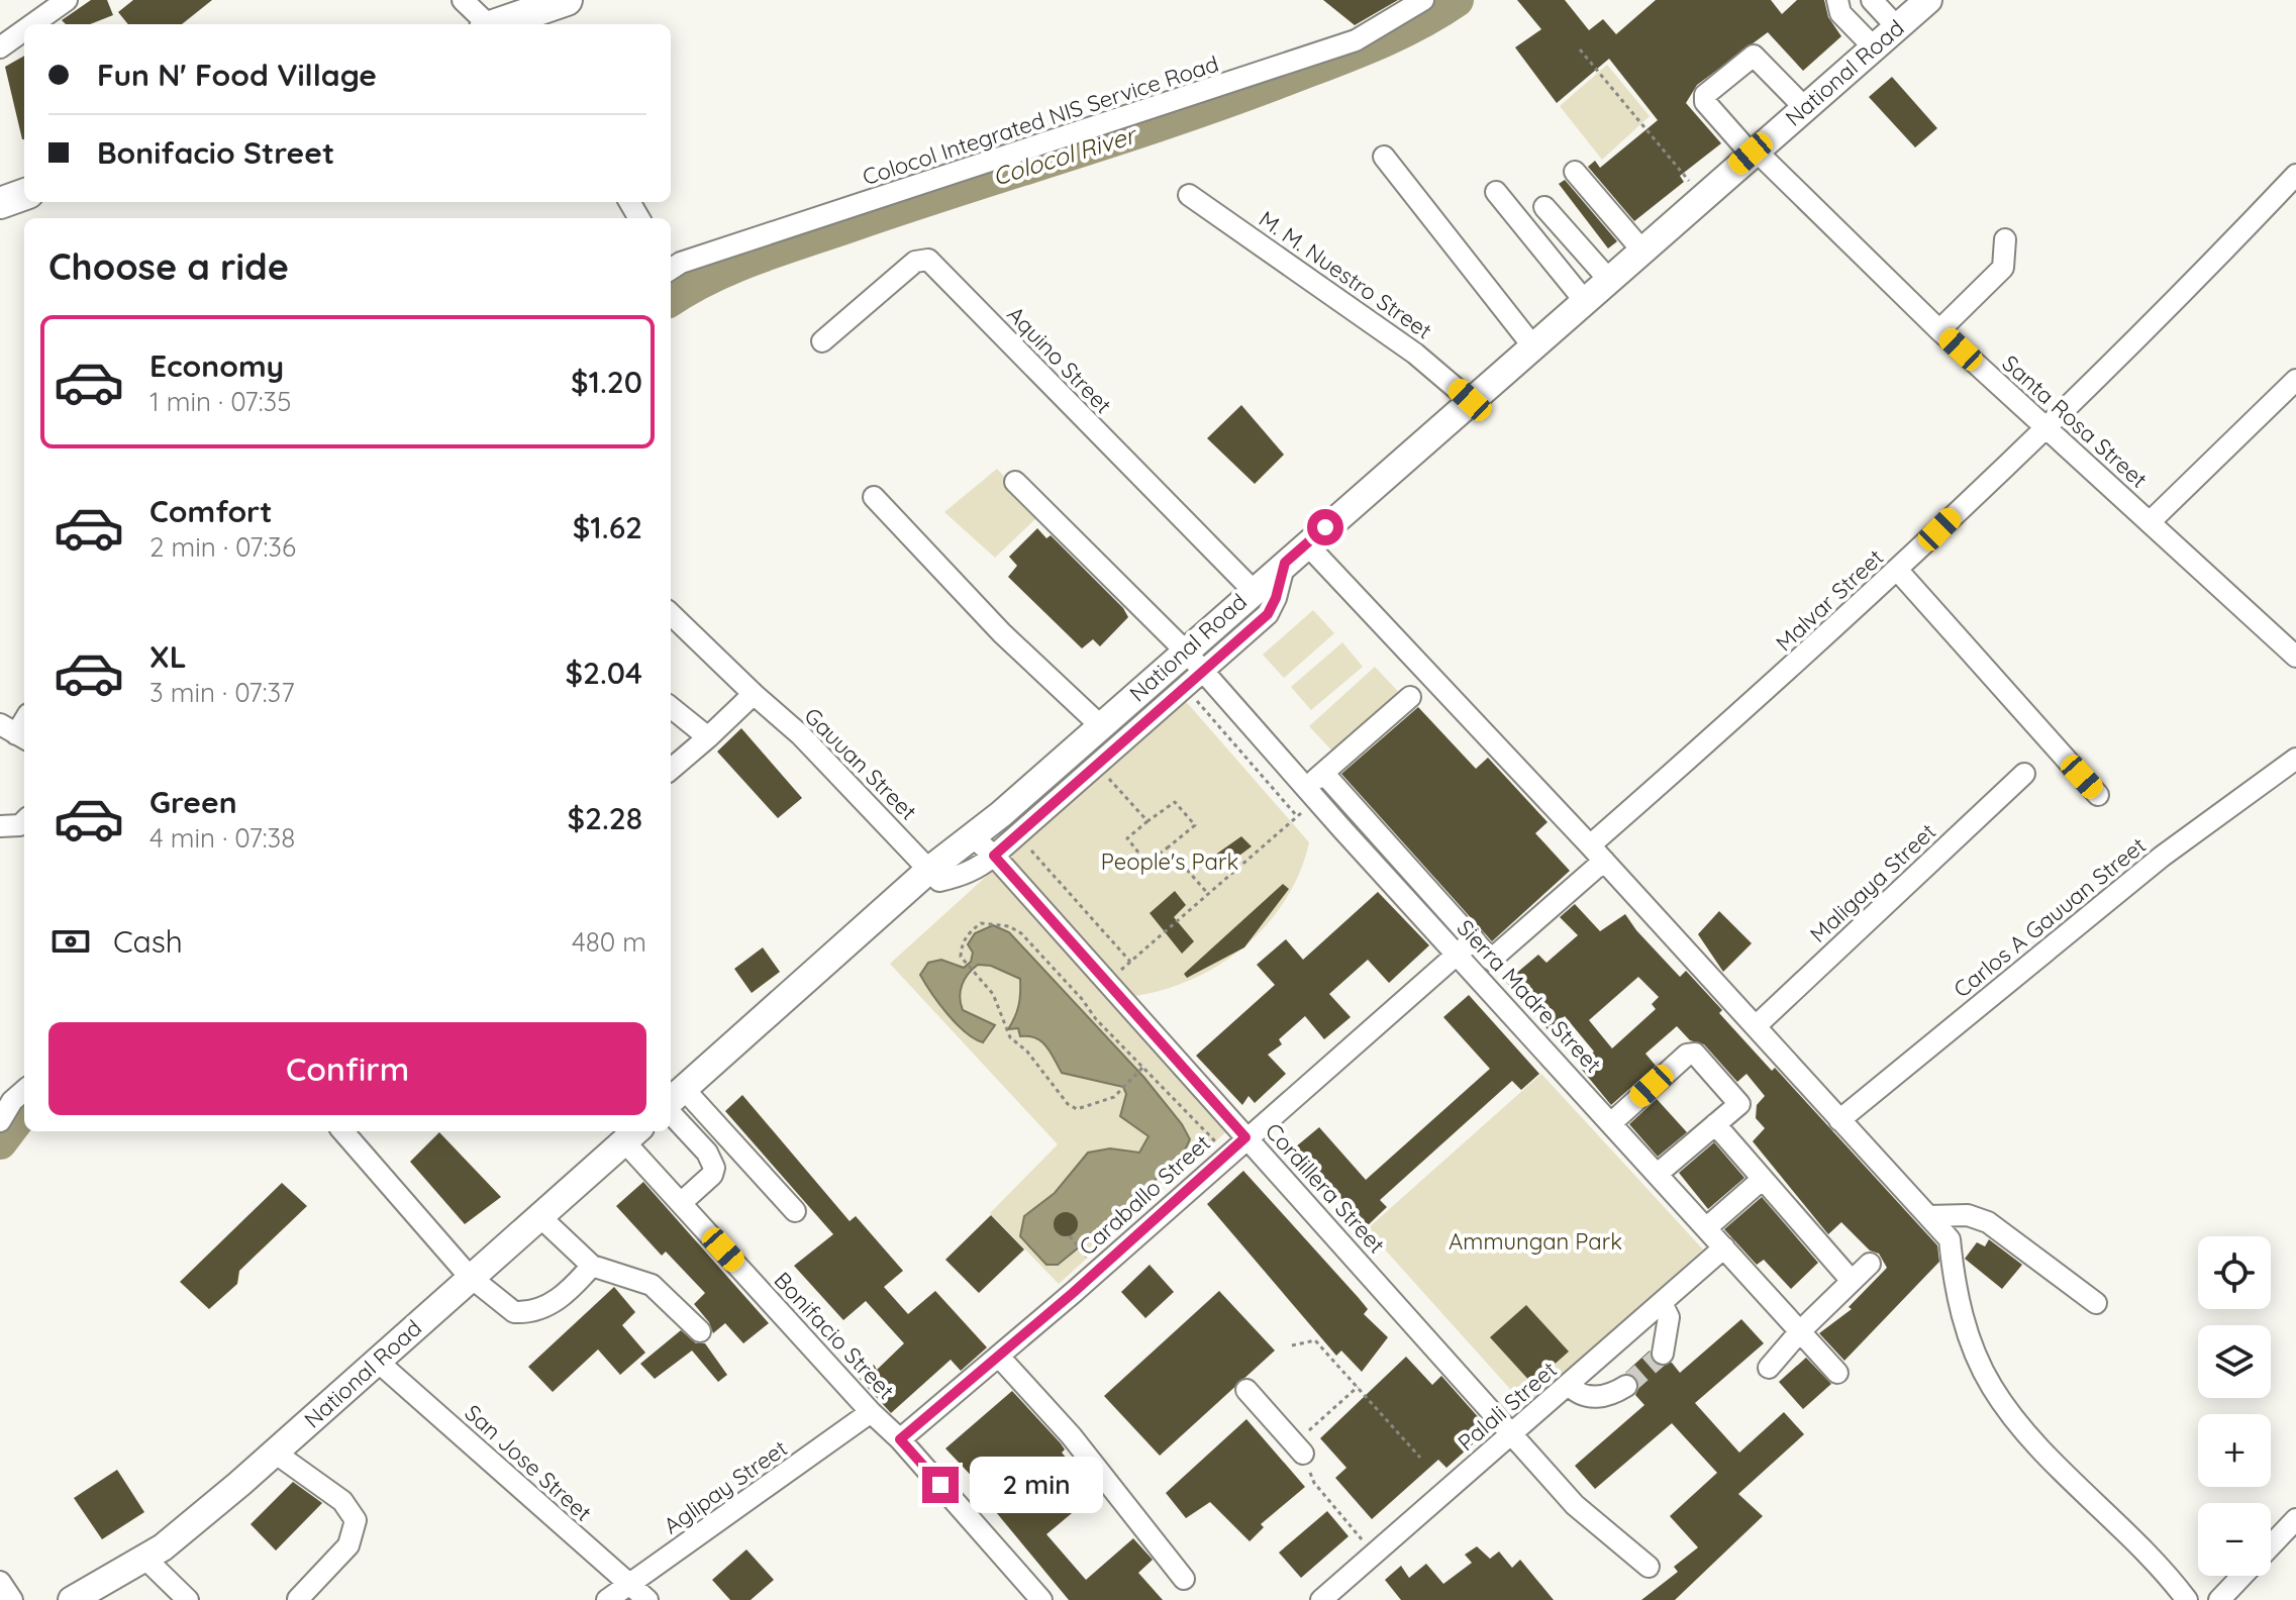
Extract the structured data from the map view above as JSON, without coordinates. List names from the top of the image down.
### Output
{
  "streets": {
    "main road": ["National Road"],
    "street": [
      "Colocol Integrated NIS Service Road",
      "M. M. Nuestro Street",
      "Aquino Street",
      "Santa Rosa Street",
      "Malvar Street",
      "Gauuan Street",
      "Maligaya Street",
      "Carlos A Gauuan Street",
      "Sierra Madre Street",
      "Cordillera Street",
      "Caraballo Street",
      "Bonifacio Street",
      "Palali Street",
      "San Jose Street",
      "Aglipay Street"
    ]
  },
  "crossings": [
    ["National Road", "M. M. Nuestro Street"],
    ["National Road", "Aquino Street"],
    ["National Road", "Santa Rosa Street"],
    ["National Road", "Gauuan Street"],
    ["National Road", "Sierra Madre Street"],
    ["National Road", "Cordillera Street"],
    ["National Road", "Bonifacio Street"],
    ["National Road", "San Jose Street"],
    ["Santa Rosa Street", "Malvar Street"],
    ["Malvar Street", "Caraballo Street"],
    ["Sierra Madre Street", "Caraballo Street"],
    ["Sierra Madre Street", "Palali Street"],
    ["Cordillera Street", "Caraballo Street"],
    ["Cordillera Street", "Palali Street"],
    ["Caraballo Street", "Bonifacio Street"],
    ["Bonifacio Street", "Aglipay Street"],
    ["San Jose Street", "Aglipay Street"]
  ],
  "water": ["Colocol River"],
  "parks": ["People's Park", "Ammungan Park"],
  "page": {
    "banner": ["Fun N' Food Village", "Bonifacio Street"],
    "heading": "Choose a ride",
    "list": [
      {
        "name": "Economy",
        "note": "1 min · 07:35",
        "value": "$1.20"
      },
      {
        "name": "Comfort",
        "note": "2 min · 07:36",
        "value": "$1.62"
      },
      {
        "name": "XL",
        "note": "3 min · 07:37",
        "value": "$2.04"
      },
      {
        "name": "Green",
        "note": "4 min · 07:38",
        "value": "$2.28"
      }
    ],
    "pay": ["Cash", "480 m"],
    "buttons": "Confirm",
    "map_buttons": ["+", "−"],
    "bubble": "2 min"
  }
}
